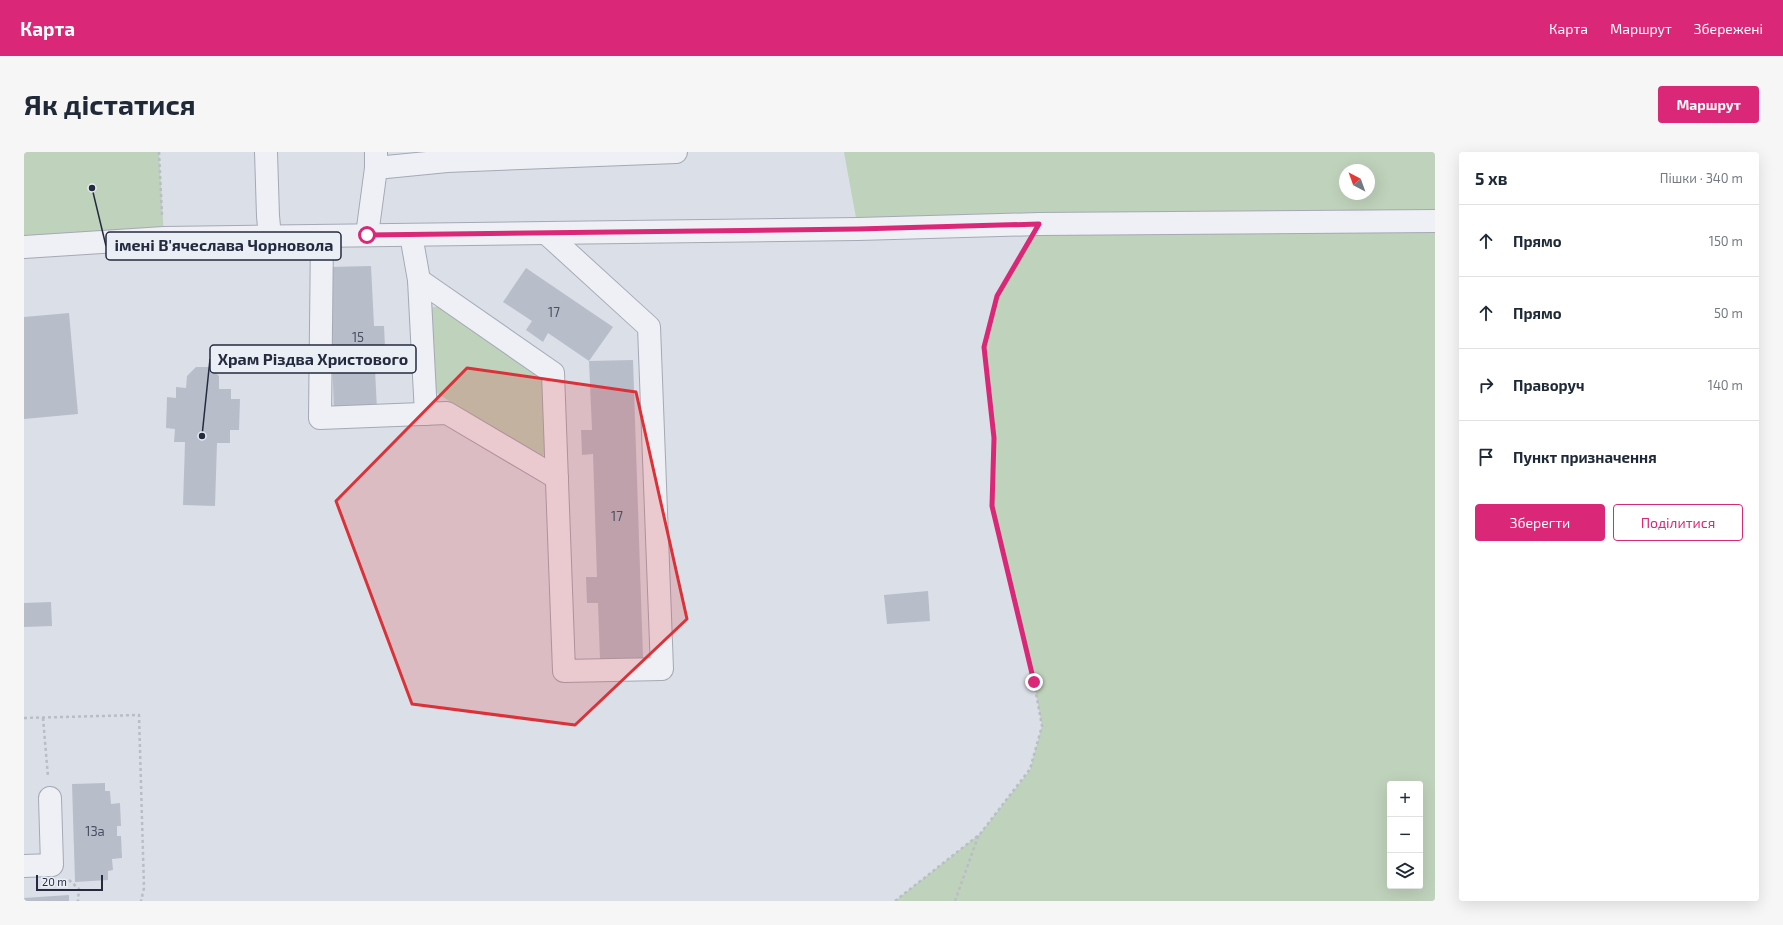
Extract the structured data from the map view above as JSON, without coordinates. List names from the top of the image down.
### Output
{
  "places": ["імені В'ячеслава Чорновола", "Храм Різдва Христового"],
  "house_numbers": [
    "17",
    "15",
    "17",
    "13а"
  ],
  "scale_bar": "20 m",
  "north": "top left",
  "page": {
    "header": "Карта",
    "nav": ["Карта", "Маршрут", "Збережені"],
    "buttons": [
      "Маршрут",
      ["Зберегти", "Поділитися"]
    ],
    "title": "Як дістатися",
    "heading": ["5 хв", "Пішки · 340 m"],
    "list": [
      ["Прямо", "150 m"],
      ["Прямо", "50 m"],
      ["Праворуч", "140 m"],
      "Пункт призначення"
    ],
    "map_buttons": ["+", "−"],
    "scale": "20 m"
  }
}
